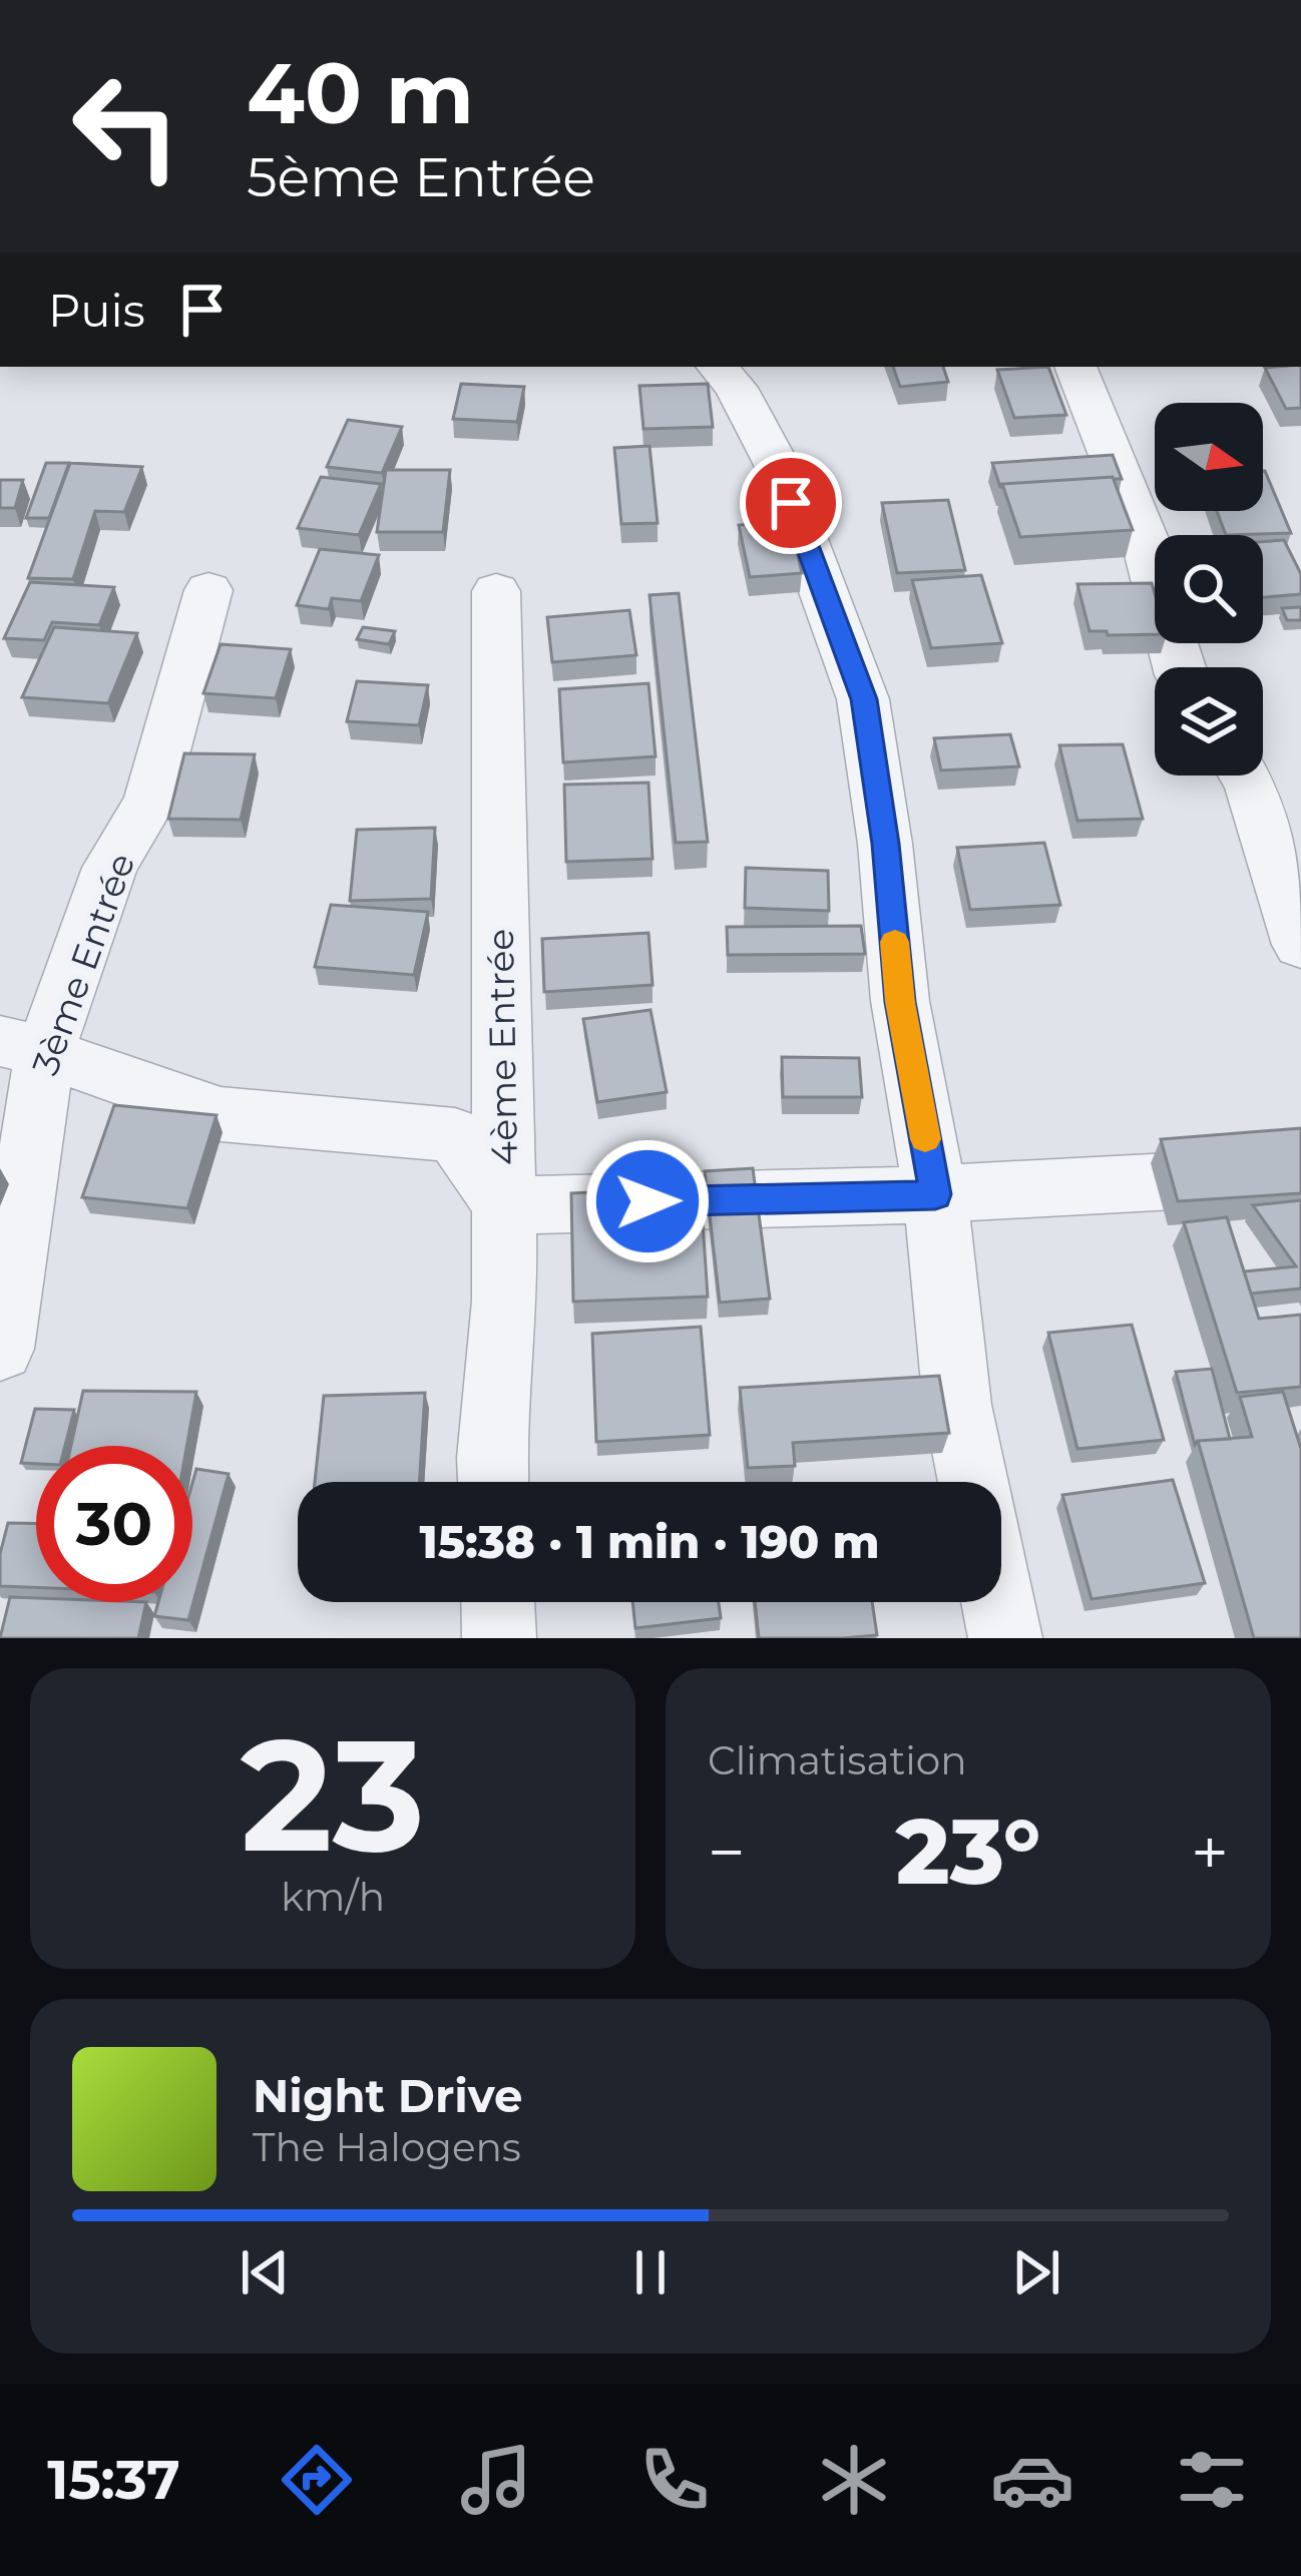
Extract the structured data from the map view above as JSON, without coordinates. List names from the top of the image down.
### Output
{
  "streets": {
    "street": ["3ème Entrée", "4ème Entrée"]
  },
  "north": "right",
  "page": {
    "turn": ["40 m", "5ème Entrée"],
    "then": "Puis",
    "limit": "30",
    "trip": "15:38 · 1 min · 190 m",
    "tile": [
      ["23", "km/h"],
      "Climatisation"
    ],
    "heat": ["−", "23°", "+"],
    "song": ["Night Drive", "The Halogens"],
    "tabs": "15:37"
  }
}
